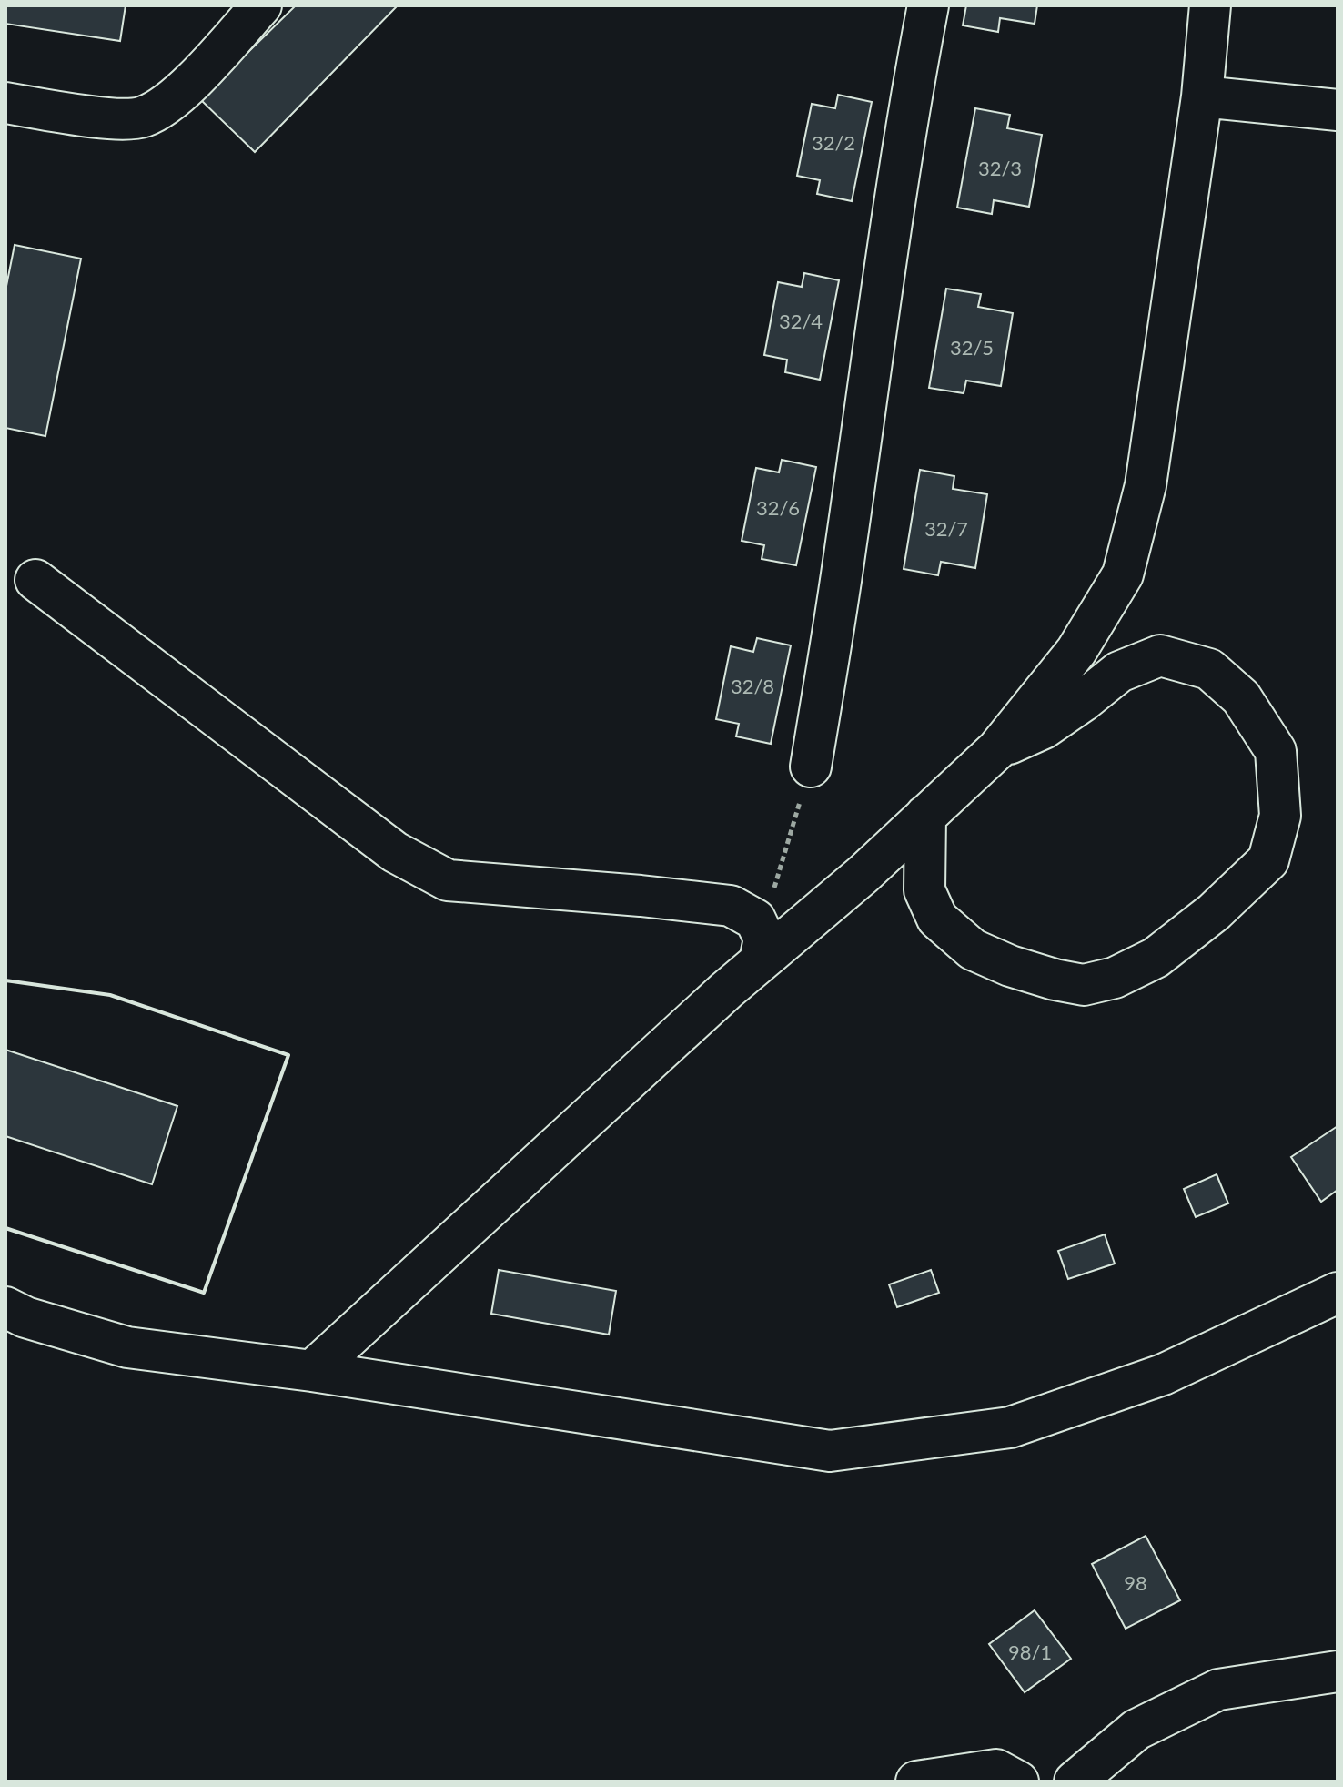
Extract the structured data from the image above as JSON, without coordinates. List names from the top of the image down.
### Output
{
  "house_numbers": [
    "32/2",
    "32/3",
    "32/4",
    "32/5",
    "32/6",
    "32/7",
    "32/8",
    "98",
    "98/1"
  ]
}
